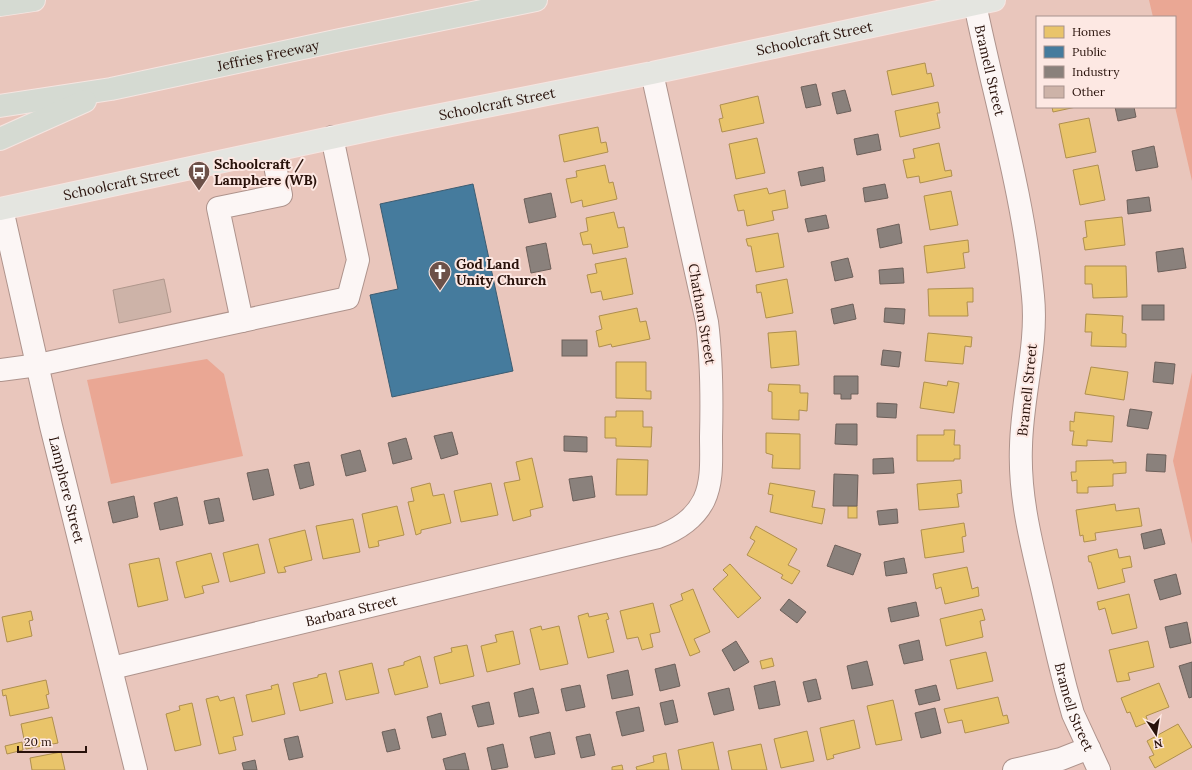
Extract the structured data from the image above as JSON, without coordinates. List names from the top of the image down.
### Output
{
  "streets": {
    "highway": ["Jeffries Freeway"],
    "main road": ["Schoolcraft Street"],
    "street": [
      "Bramell Street",
      "Chatham Street",
      "Lamphere Street",
      "Barbara Street"
    ]
  },
  "crossings": [
    ["Schoolcraft Street", "Bramell Street"],
    ["Schoolcraft Street", "Chatham Street"],
    ["Schoolcraft Street", "Lamphere Street"],
    ["Chatham Street", "Barbara Street"],
    ["Lamphere Street", "Barbara Street"]
  ],
  "places": {
    "bus stop": ["Schoolcraft / Lamphere (WB)"],
    "church": ["God Land Unity Church"]
  },
  "legend": [
    "Homes",
    "Public",
    "Industry",
    "Other"
  ],
  "scale_bar": "20 m",
  "north": "bottom"
}
